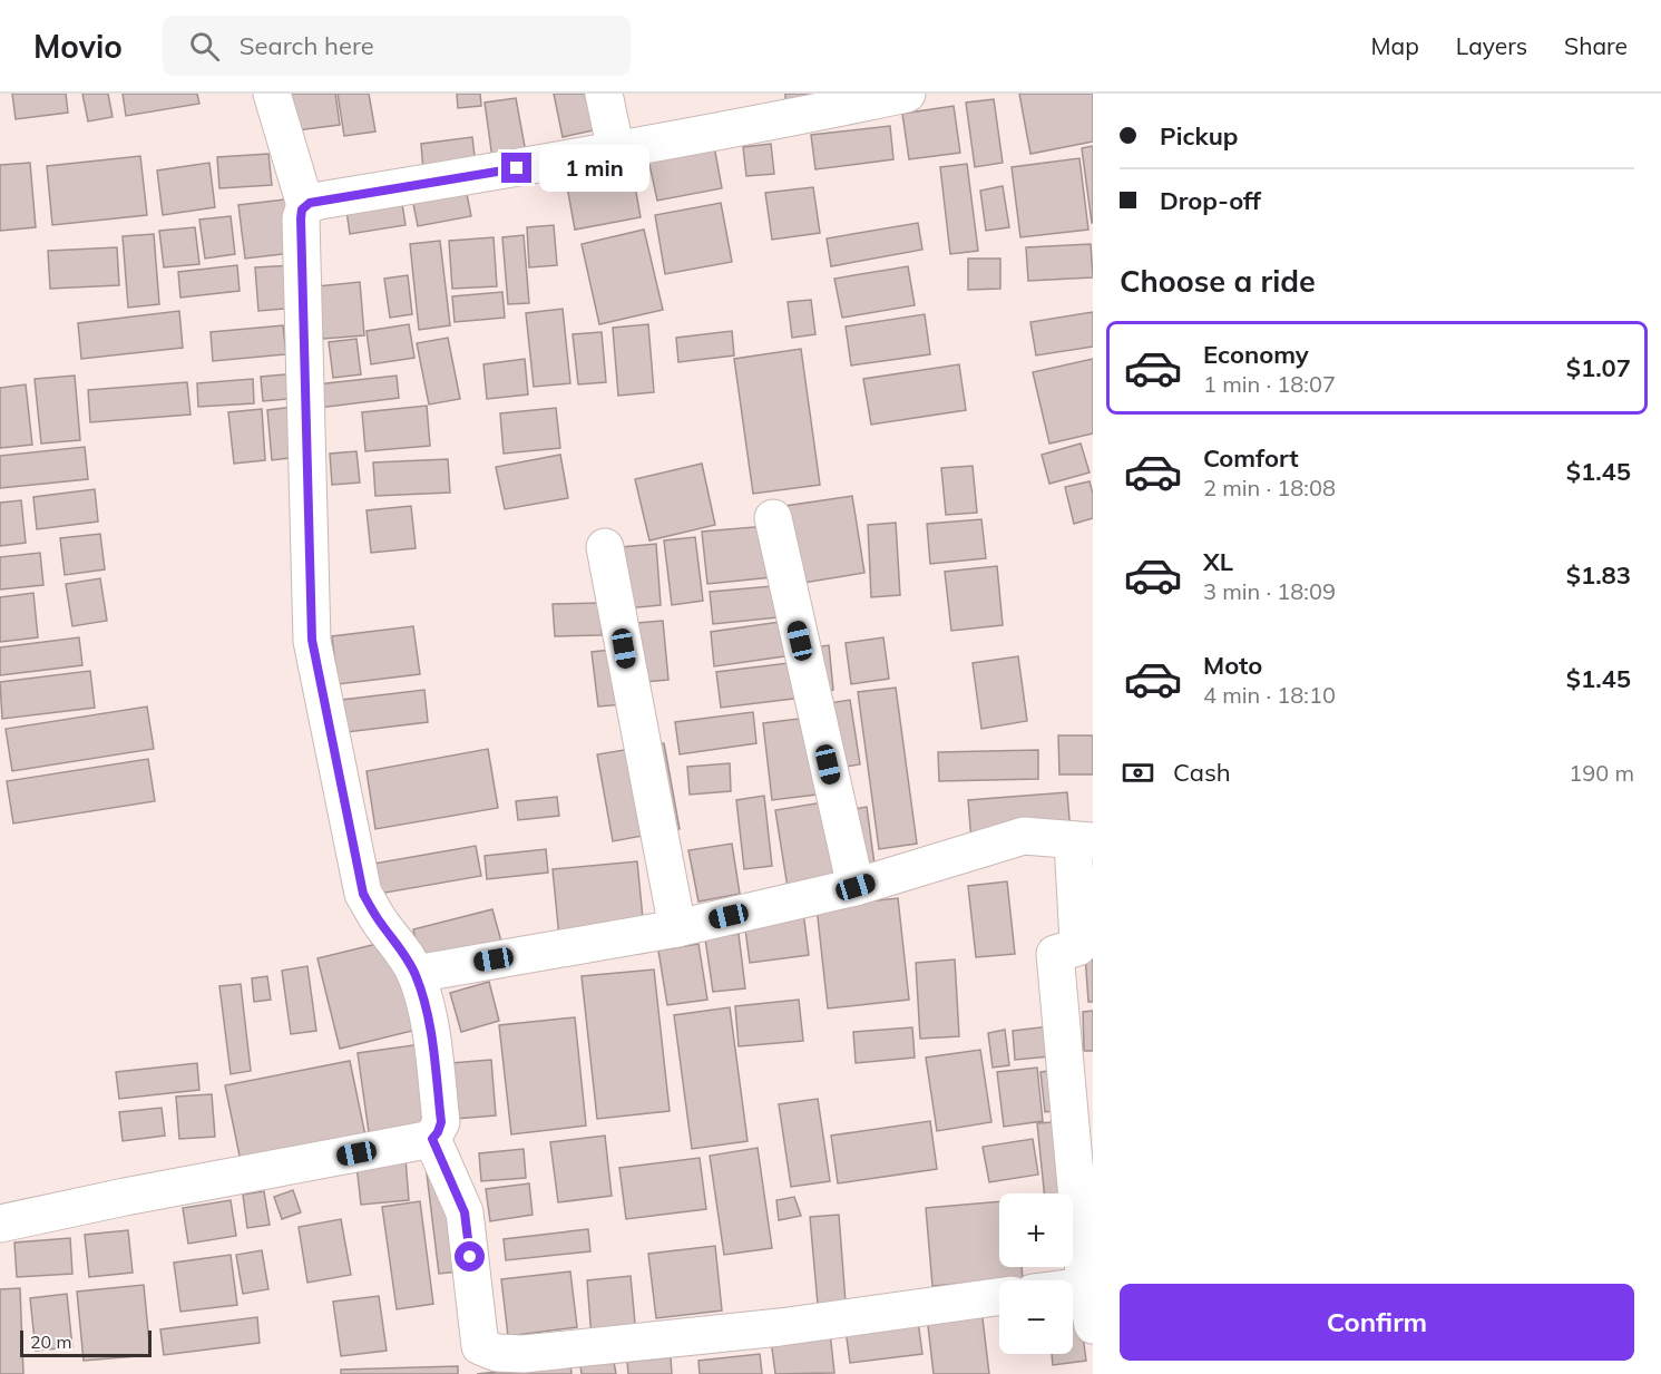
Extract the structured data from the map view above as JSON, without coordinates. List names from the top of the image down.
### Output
{
  "scale_bar": "20 m",
  "page": {
    "header": "Movio",
    "search": "Search here",
    "nav": ["Map", "Layers", "Share"],
    "banner": ["Pickup", "Drop-off"],
    "bubble": "1 min",
    "heading": "Choose a ride",
    "list": [
      {
        "name": "Economy",
        "note": "1 min · 18:07",
        "value": "$1.07"
      },
      {
        "name": "Comfort",
        "note": "2 min · 18:08",
        "value": "$1.45"
      },
      {
        "name": "XL",
        "note": "3 min · 18:09",
        "value": "$1.83"
      },
      {
        "name": "Moto",
        "note": "4 min · 18:10",
        "value": "$1.45"
      }
    ],
    "pay": ["Cash", "190 m"],
    "map_buttons": ["+", "−"],
    "buttons": "Confirm",
    "scale": "20 m"
  }
}
